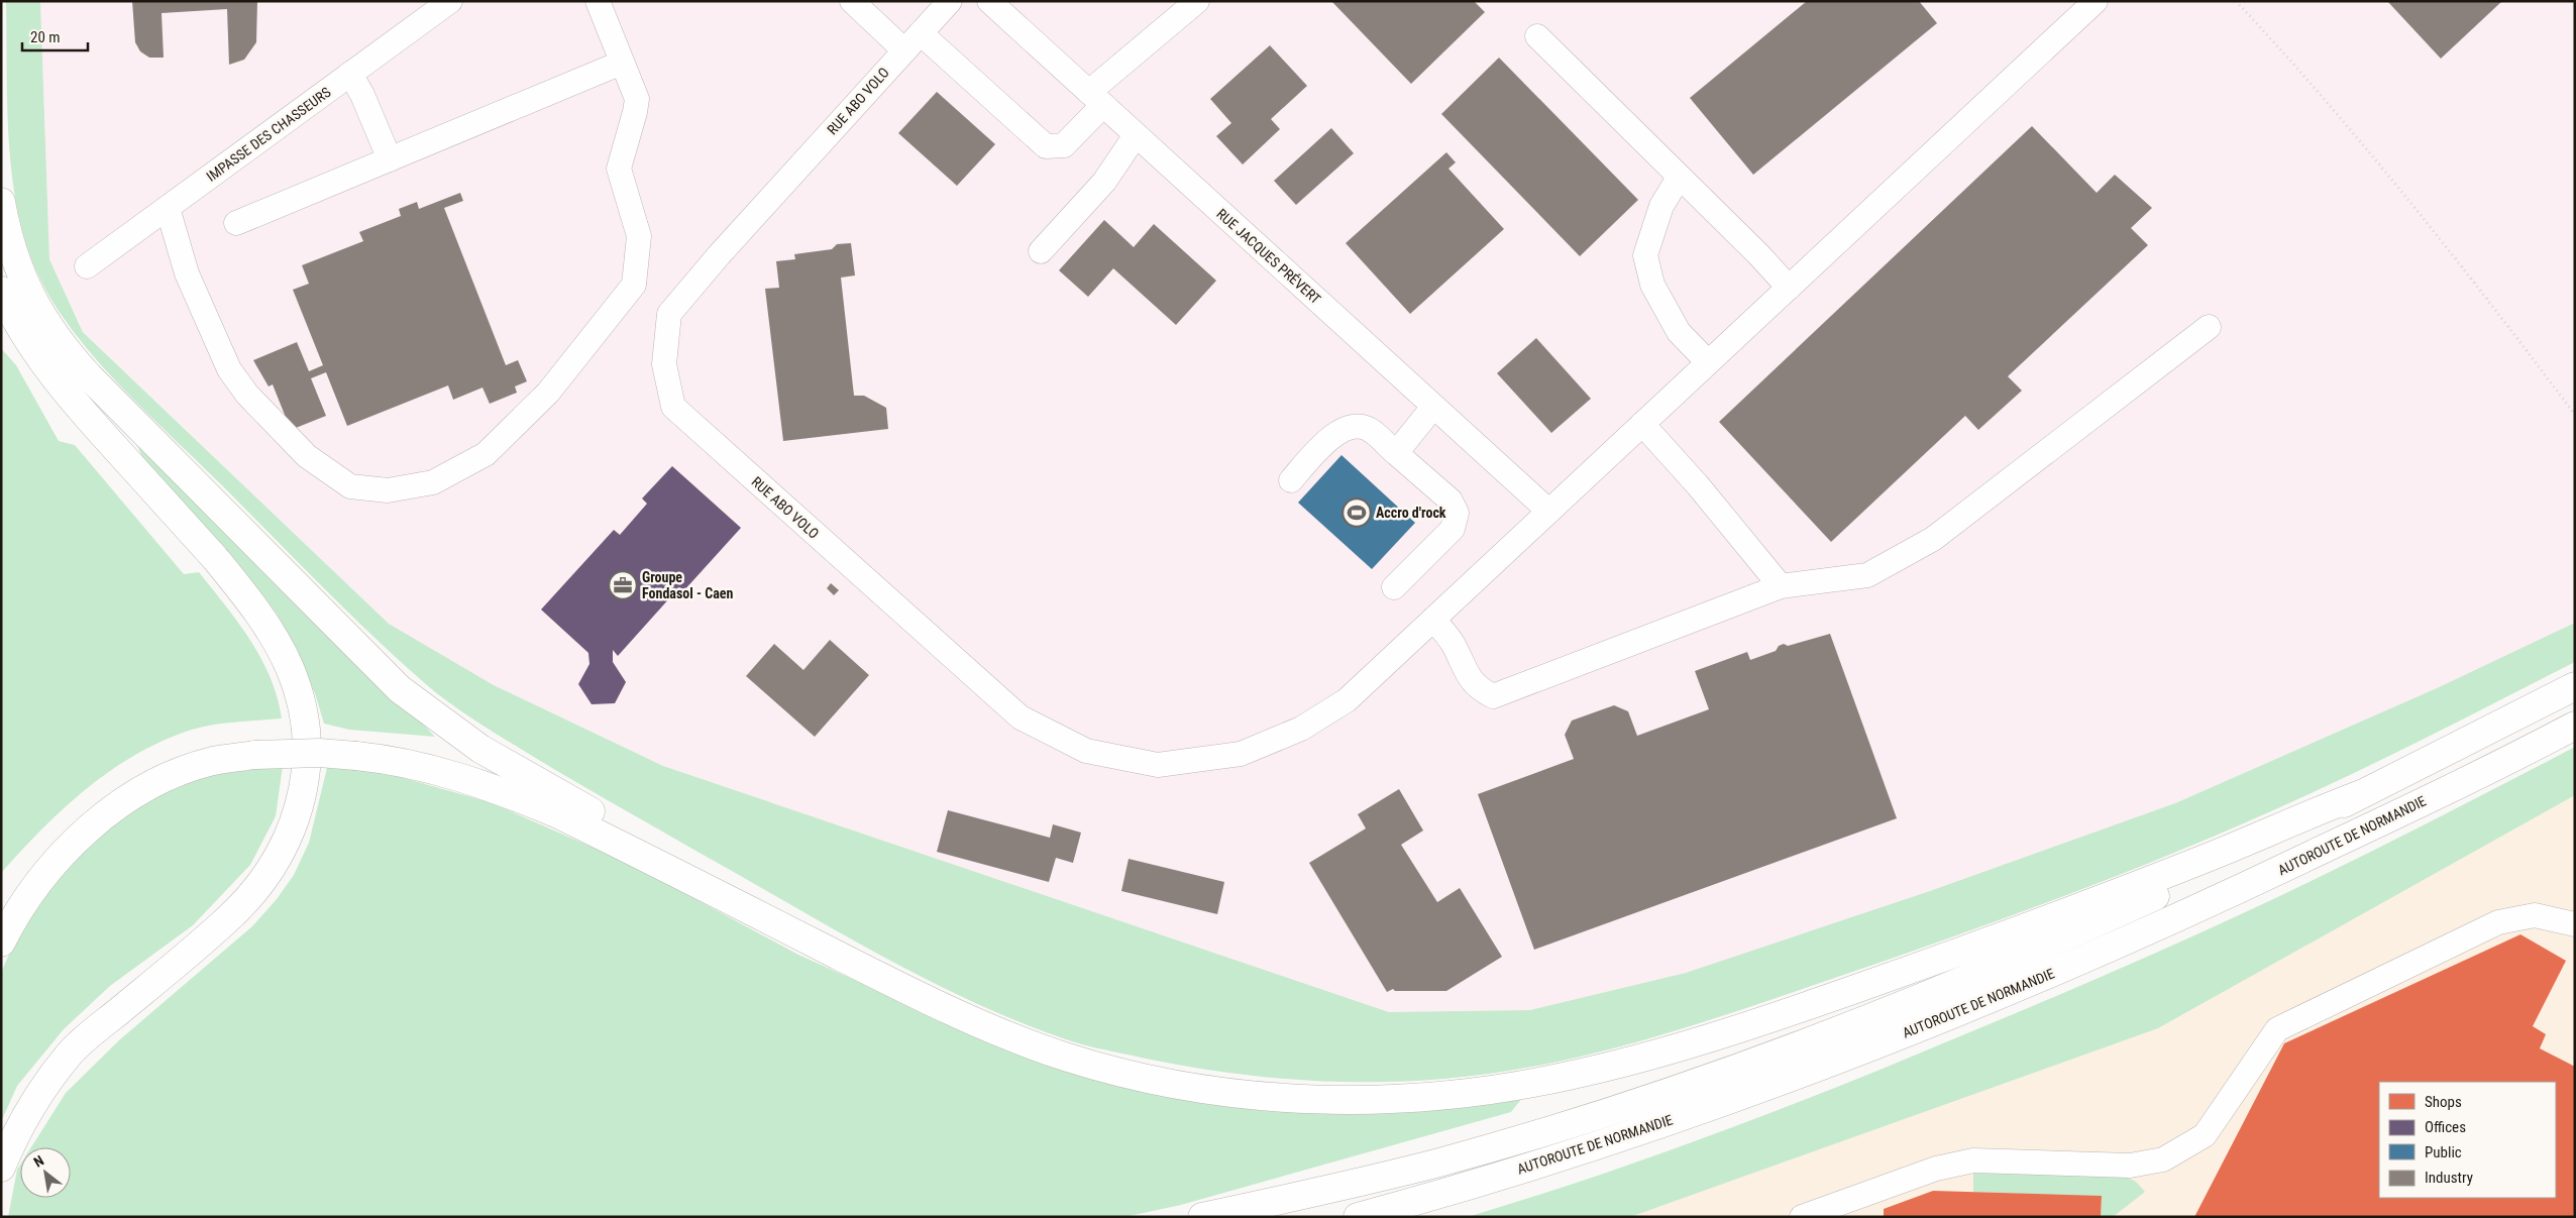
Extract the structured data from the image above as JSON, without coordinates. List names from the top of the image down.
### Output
{
  "streets": {
    "highway": ["AUTOROUTE DE NORMANDIE"],
    "street": ["RUE ABO VOLO", "IMPASSE DES CHASSEURS", "RUE JACQUES PRÉVERT"]
  },
  "crossings": [
    ["RUE ABO VOLO", "RUE JACQUES PRÉVERT"]
  ],
  "places": {
    "sports": ["Accro d'rock"],
    "office": ["Groupe Fondasol - Caen"]
  },
  "legend": [
    "Shops",
    "Offices",
    "Public",
    "Industry"
  ],
  "scale_bar": "20 m",
  "north": "top left"
}
